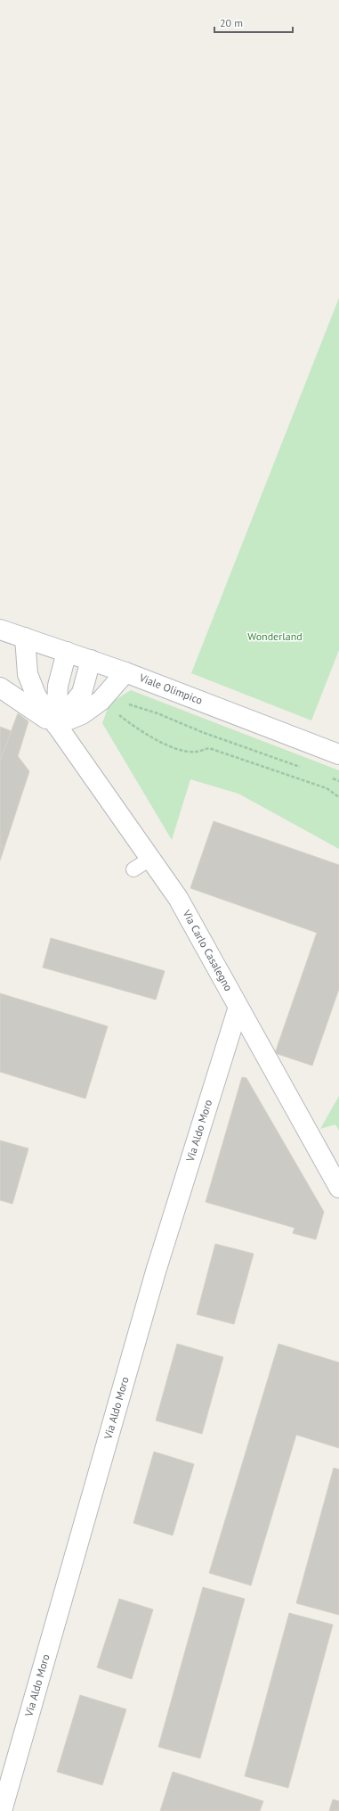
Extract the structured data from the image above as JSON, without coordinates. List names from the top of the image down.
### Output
{
  "streets": {
    "street": ["Viale Olimpico", "Via Carlo Casalegno", "Via Aldo Moro"]
  },
  "crossings": [
    ["Viale Olimpico", "Via Carlo Casalegno"],
    ["Via Carlo Casalegno", "Via Aldo Moro"]
  ],
  "parks": ["Wonderland"],
  "scale_bar": "20 m"
}
